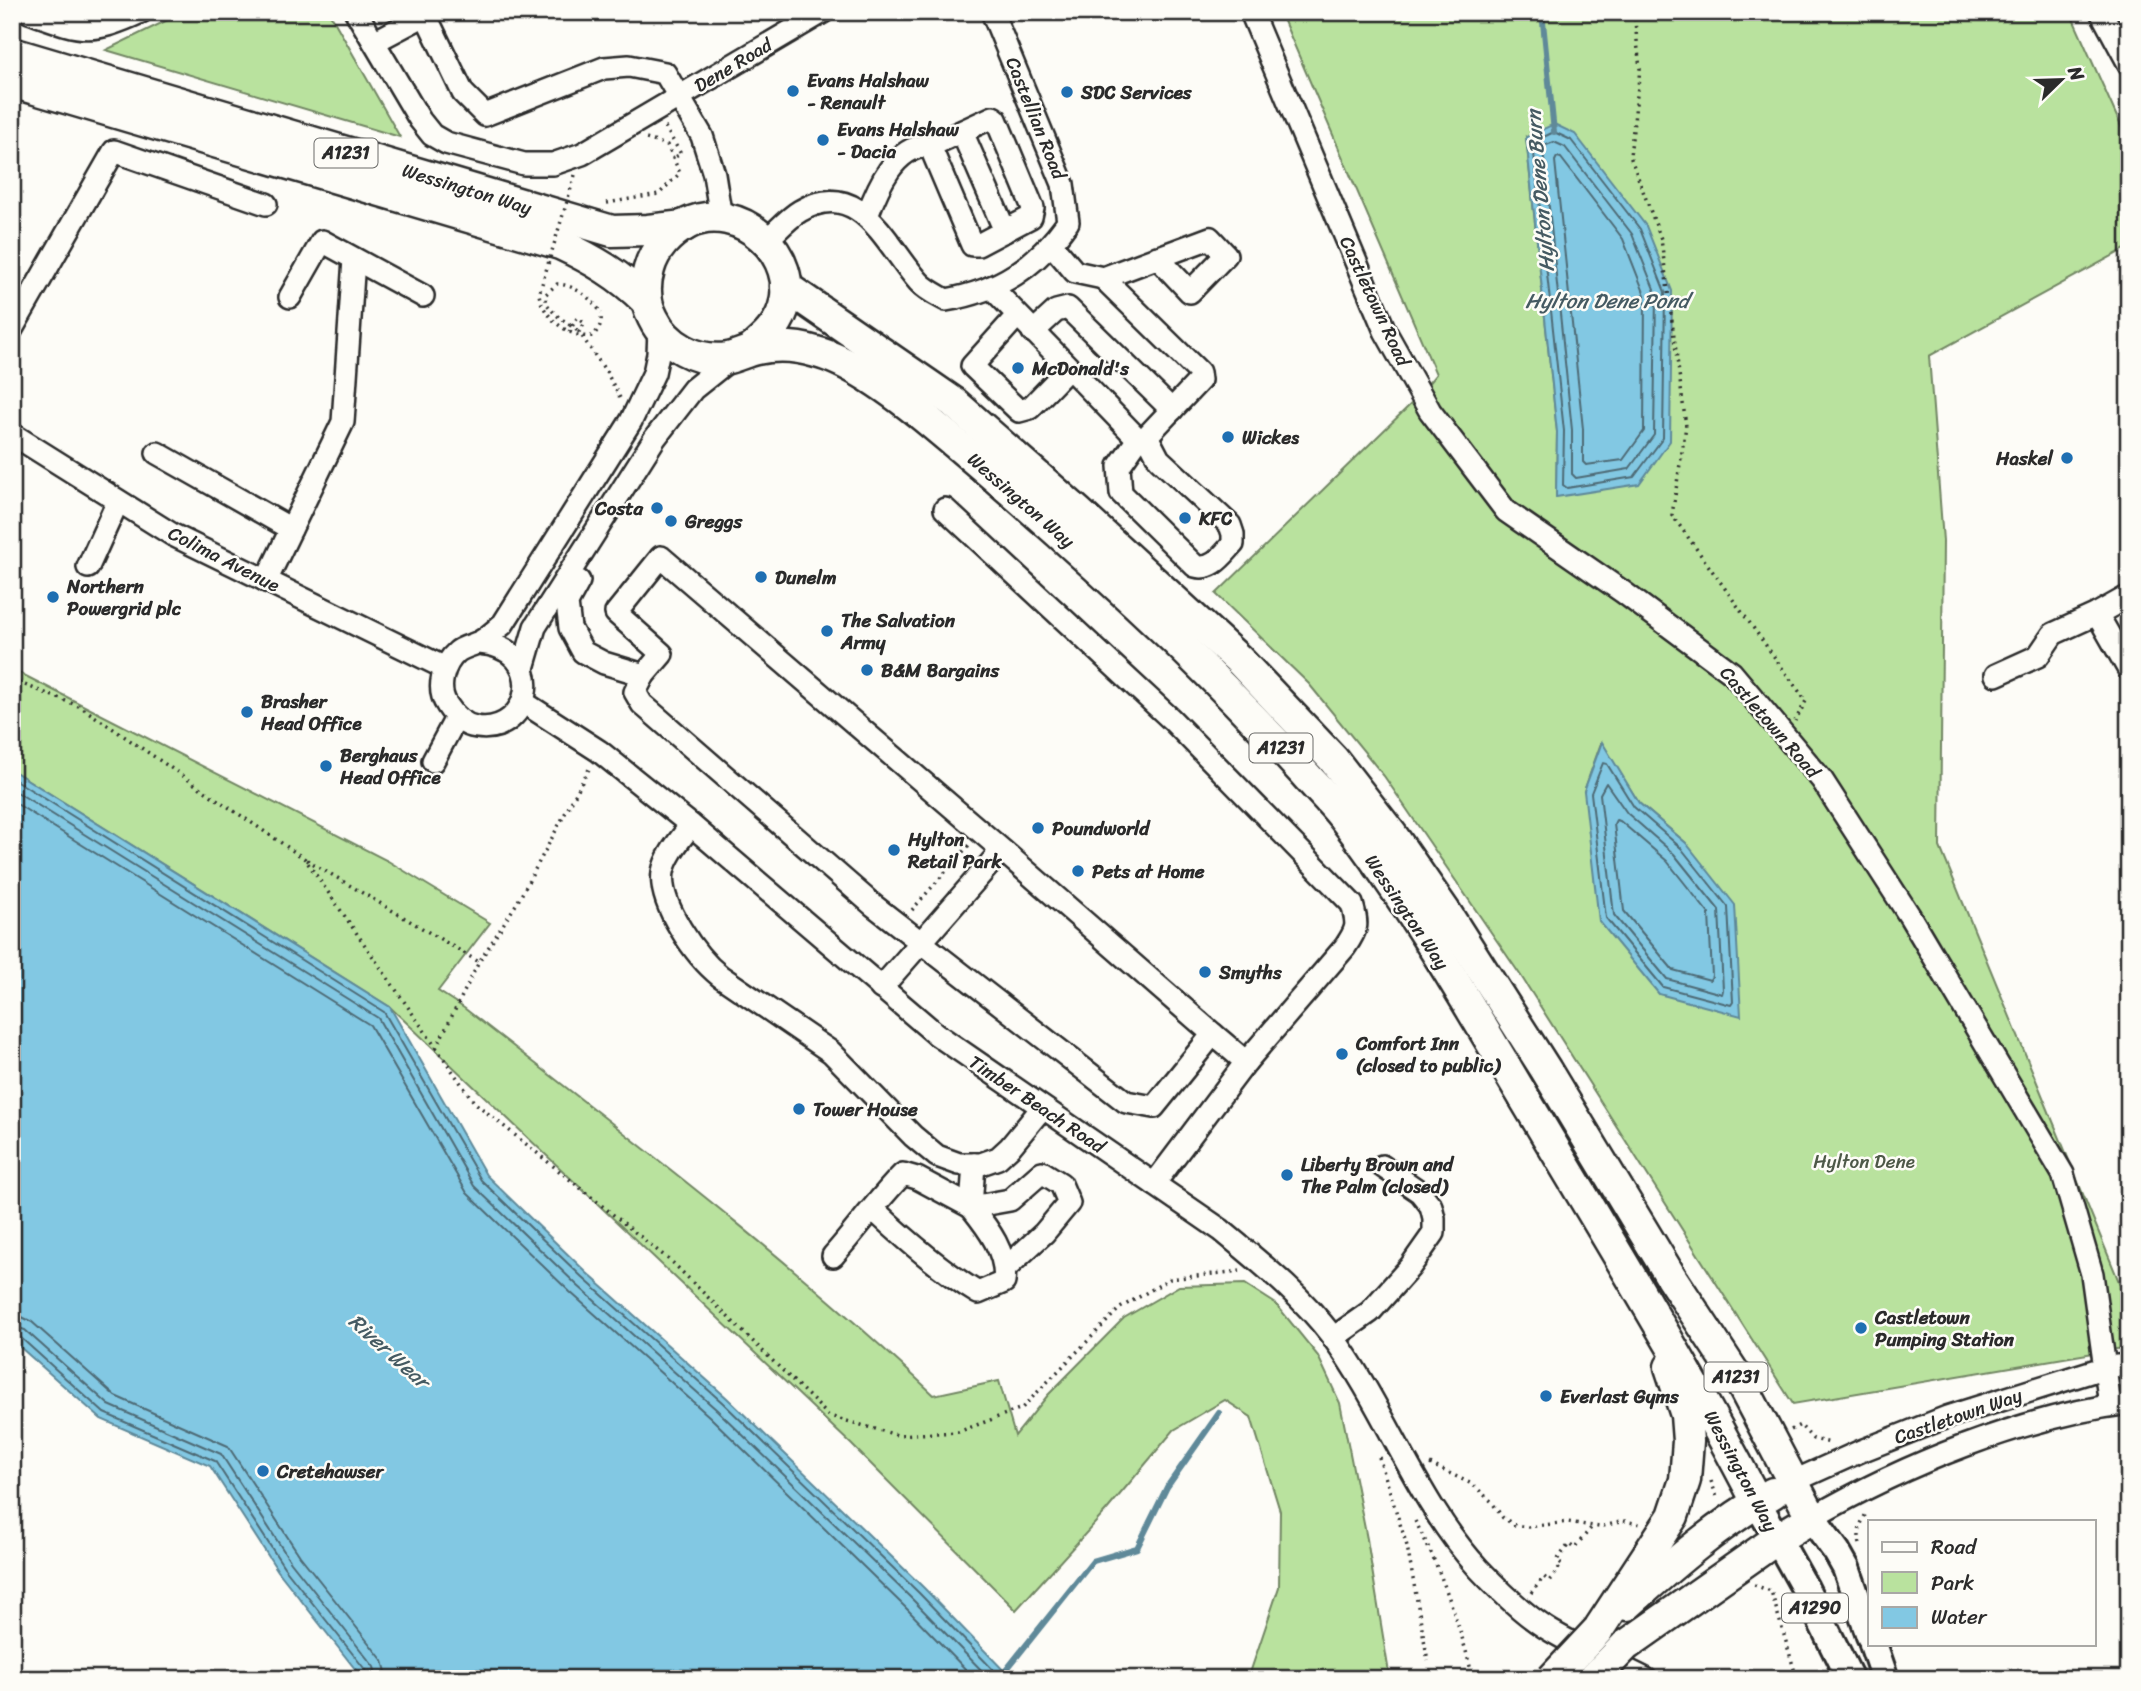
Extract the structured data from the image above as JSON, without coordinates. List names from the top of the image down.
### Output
{
  "streets": {
    "highway": ["A1231", "Wessington Way"],
    "main road": ["A1290"],
    "street": [
      "Dene Road",
      "Castellian Road",
      "Castletown Road",
      "Colima Avenue",
      "Timber Beach Road",
      "Castletown Way"
    ]
  },
  "crossings": [
    ["Castellian Road", "Wessington Way"],
    ["Wessington Way", "Castletown Way"],
    ["Castletown Road", "Castletown Way"],
    ["Colima Avenue", "Timber Beach Road"]
  ],
  "water": ["Hylton Dene Burn", "Hylton Dene Pond", "River Wear"],
  "parks": ["Hylton Dene"],
  "places": [
    "Evans Halshaw - Renault",
    "SDC Services",
    "Evans Halshaw - Dacia",
    "McDonald's",
    "Wickes",
    "Haskel",
    "Costa",
    "KFC",
    "Greggs",
    "Dunelm",
    "Northern Powergrid plc",
    "The Salvation Army",
    "B&M Bargains",
    "Brasher Head Office",
    "Berghaus Head Office",
    "Poundworld",
    "Hylton Retail Park",
    "Pets at Home",
    "Smyths",
    "Comfort Inn (closed to public)",
    "Tower House",
    "Liberty Brown and The Palm (closed)",
    "Castletown Pumping Station",
    "Everlast Gyms",
    "Cretehawser"
  ],
  "legend": ["Road", "Park", "Water"],
  "north": "top right"
}
